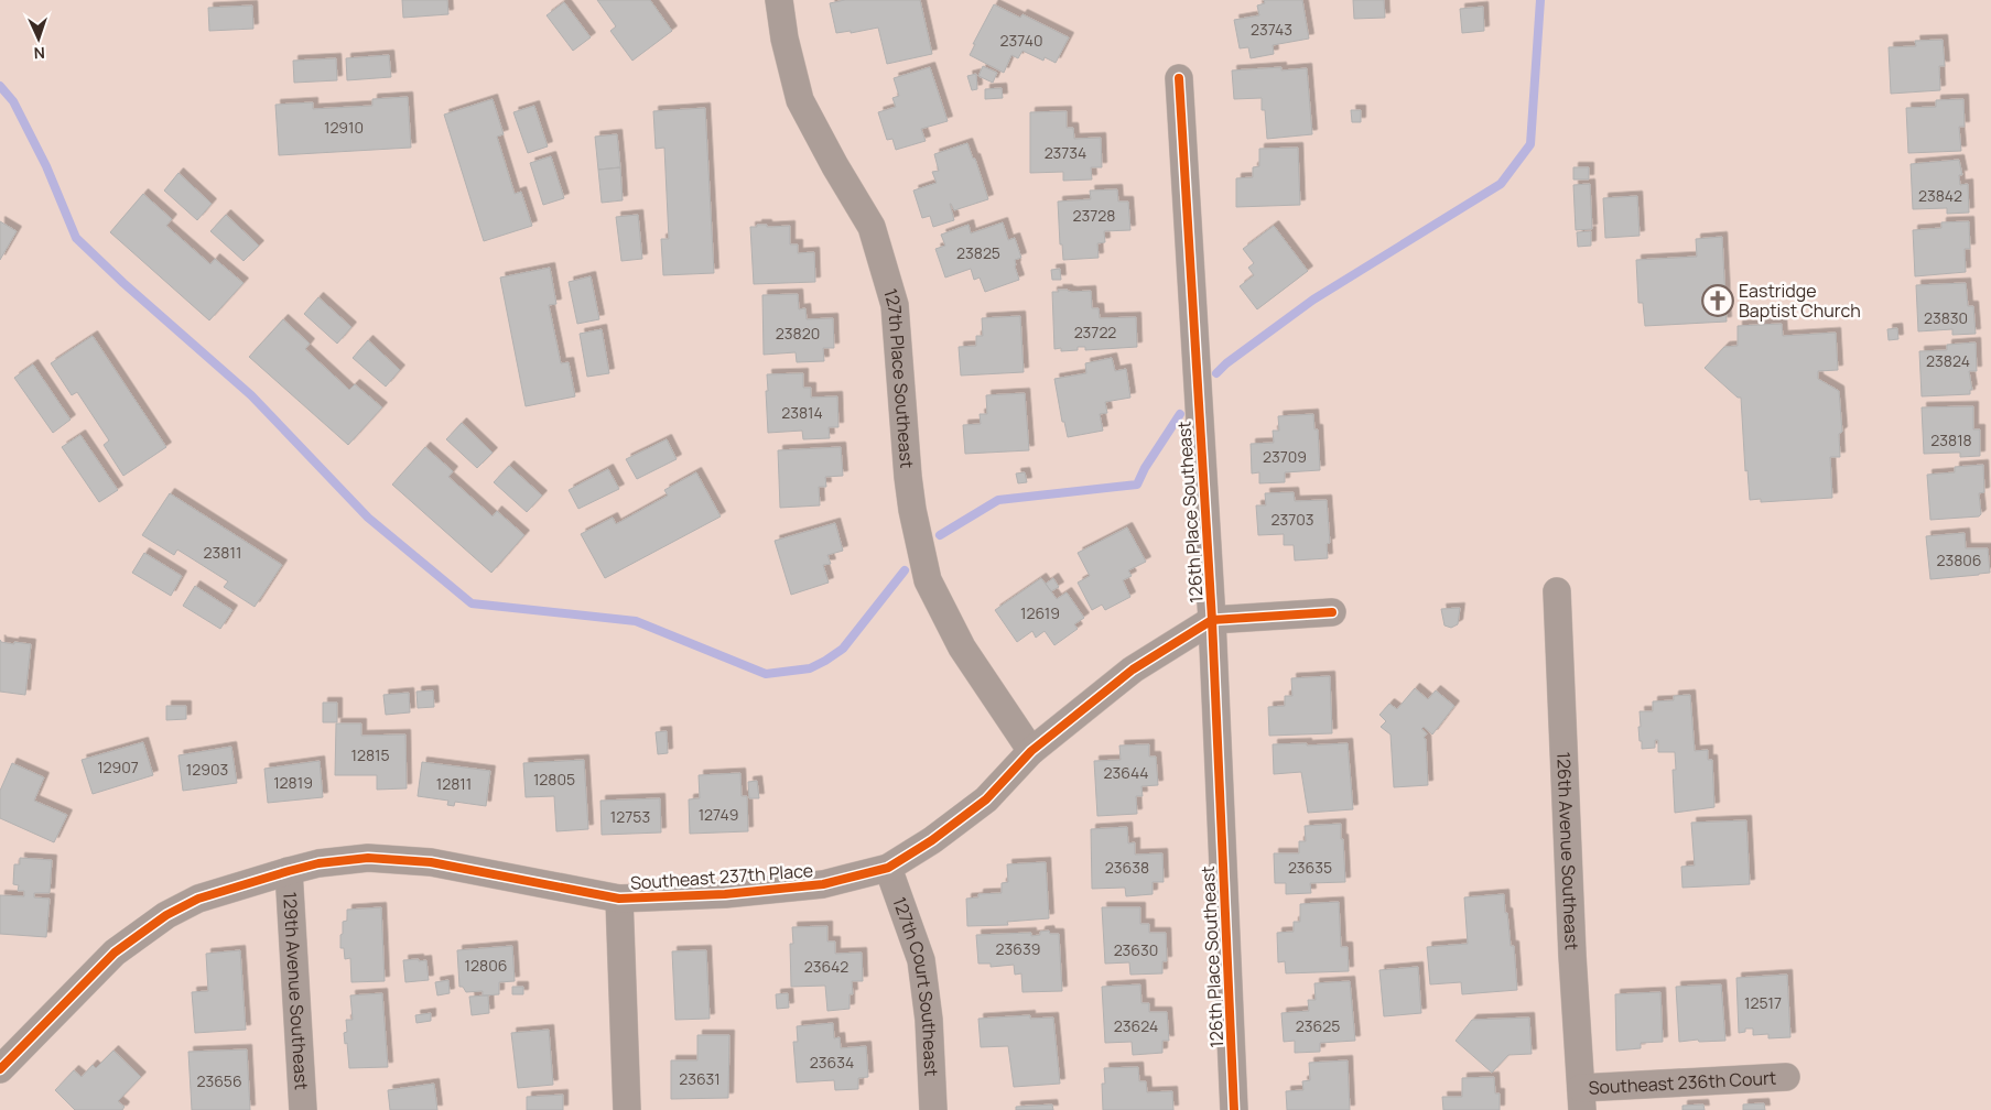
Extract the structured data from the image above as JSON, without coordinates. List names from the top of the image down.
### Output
{
  "streets": {
    "street": [
      "127th Place Southeast",
      "126th Place Southeast",
      "126th Avenue Southeast",
      "Southeast 237th Place",
      "127th Court Southeast",
      "129th Avenue Southeast",
      "Southeast 236th Court"
    ]
  },
  "crossings": [
    ["127th Place Southeast", "Southeast 237th Place"],
    ["126th Place Southeast", "Southeast 237th Place"],
    ["126th Avenue Southeast", "Southeast 236th Court"],
    ["Southeast 237th Place", "127th Court Southeast"],
    ["Southeast 237th Place", "129th Avenue Southeast"]
  ],
  "places": {
    "church": ["Eastridge Baptist Church"]
  },
  "house_numbers": [
    "23743",
    "23740",
    "12910",
    "23734",
    "23842",
    "23728",
    "23825",
    "23830",
    "23722",
    "23820",
    "23824",
    "23814",
    "23818",
    "23709",
    "23703",
    "23811",
    "23806",
    "12619",
    "12815",
    "12907",
    "12903",
    "23644",
    "12805",
    "12819",
    "12811",
    "12749",
    "12753",
    "23638",
    "23635",
    "23639",
    "23630",
    "12806",
    "23642",
    "12517",
    "23624",
    "23625",
    "23634",
    "23631",
    "23656"
  ],
  "north": "bottom"
}
